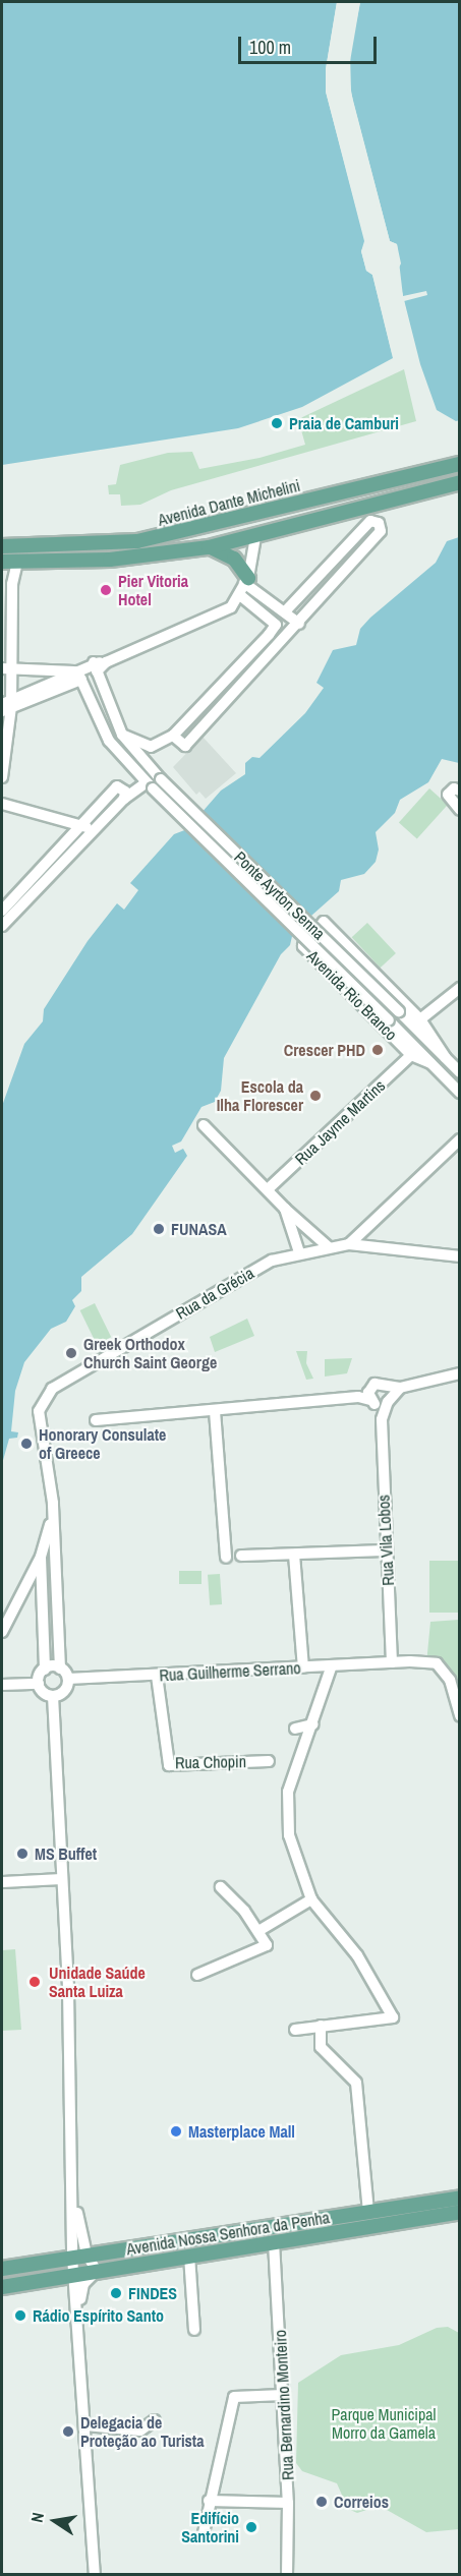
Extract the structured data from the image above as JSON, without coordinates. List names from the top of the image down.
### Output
{
  "streets": {
    "main road": ["Avenida Dante Michelini", "Avenida Nossa Senhora da Penha"],
    "street": [
      "Ponte Ayrton Senna",
      "Avenida Rio Branco",
      "Rua Jayme Martins",
      "Rua da Grécia",
      "Rua Vila Lobos",
      "Rua Guilherme Serrano",
      "Rua Chopin",
      "Rua Bernardino Monteiro"
    ]
  },
  "crossings": [
    ["Ponte Ayrton Senna", "Avenida Rio Branco"],
    ["Avenida Rio Branco", "Rua Jayme Martins"],
    ["Rua da Grécia", "Rua Guilherme Serrano"],
    ["Rua Vila Lobos", "Rua Guilherme Serrano"],
    ["Rua Guilherme Serrano", "Rua Chopin"],
    ["Avenida Nossa Senhora da Penha", "Rua Bernardino Monteiro"]
  ],
  "parks": ["Parque Municipal Morro da Gamela"],
  "places": [
    "Praia de Camburi",
    "Pier Vitoria Hotel",
    "Crescer PHD",
    "Escola da Ilha Florescer",
    "FUNASA",
    "Greek Orthodox Church Saint George",
    "Honorary Consulate of Greece",
    "MS Buffet",
    "Unidade Saúde Santa Luiza",
    "Masterplace Mall",
    "FINDES",
    "Rádio Espírito Santo",
    "Delegacia de Proteção ao Turista",
    "Correios",
    "Edifício Santorini"
  ],
  "scale_bar": "100 m",
  "north": "left"
}
